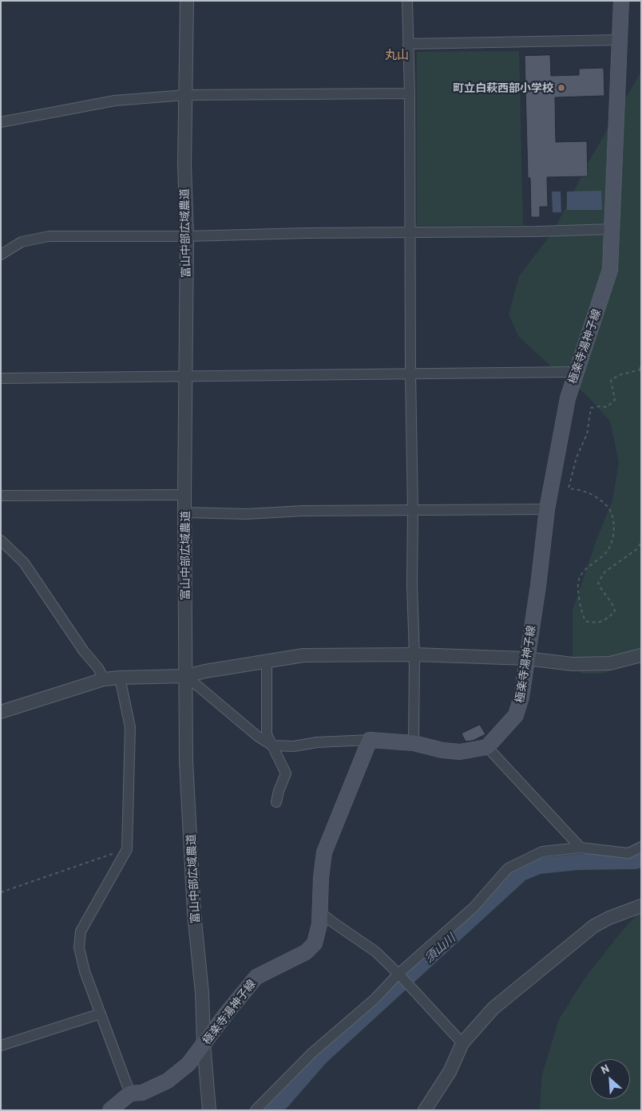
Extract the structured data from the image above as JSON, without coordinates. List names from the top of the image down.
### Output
{
  "streets": {
    "main road": ["極楽寺湯神子線"],
    "street": ["富山中部広域農道"]
  },
  "crossings": [
    ["富山中部広域農道", "極楽寺湯神子線"]
  ],
  "districts": ["丸山"],
  "water": ["須山川"],
  "places": ["町立白萩西部小学校"],
  "north": "top left"
}
